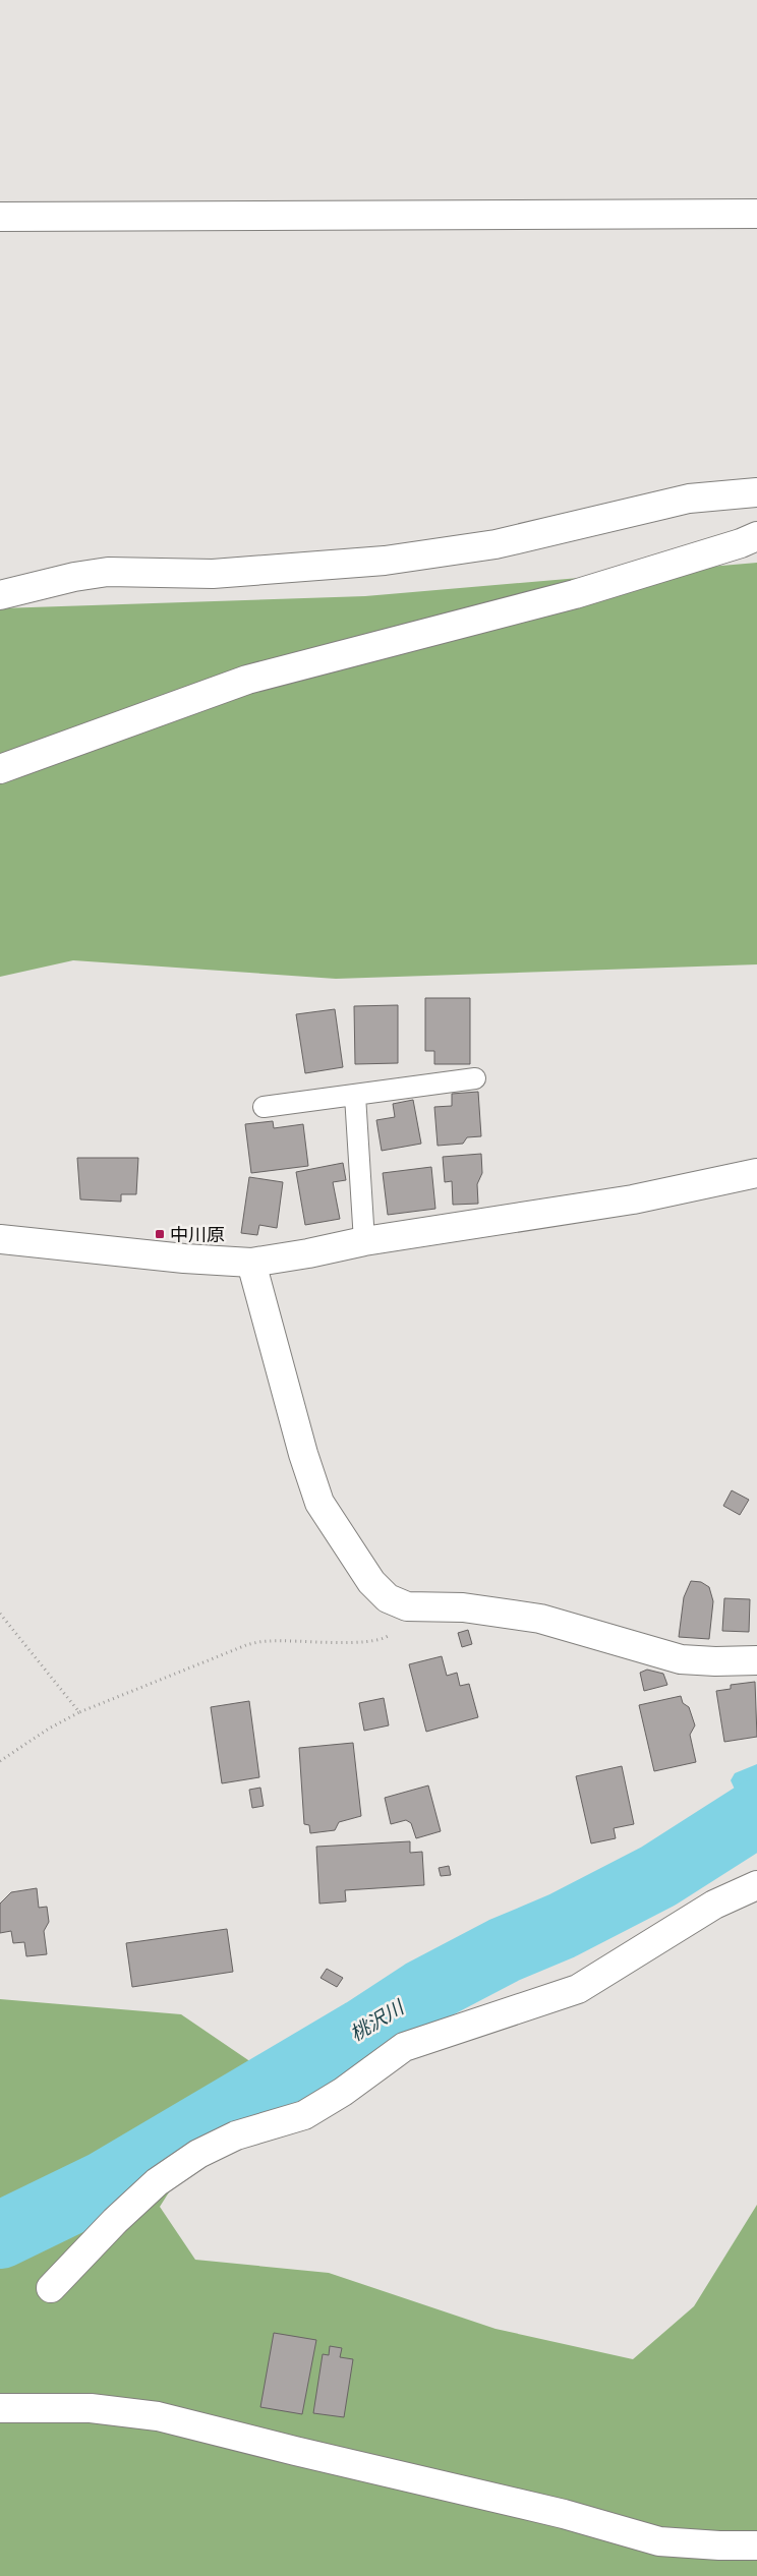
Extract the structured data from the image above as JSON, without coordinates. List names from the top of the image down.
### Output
{
  "water": ["桃沢川"],
  "places": {
    "transit": ["中川原"]
  }
}
